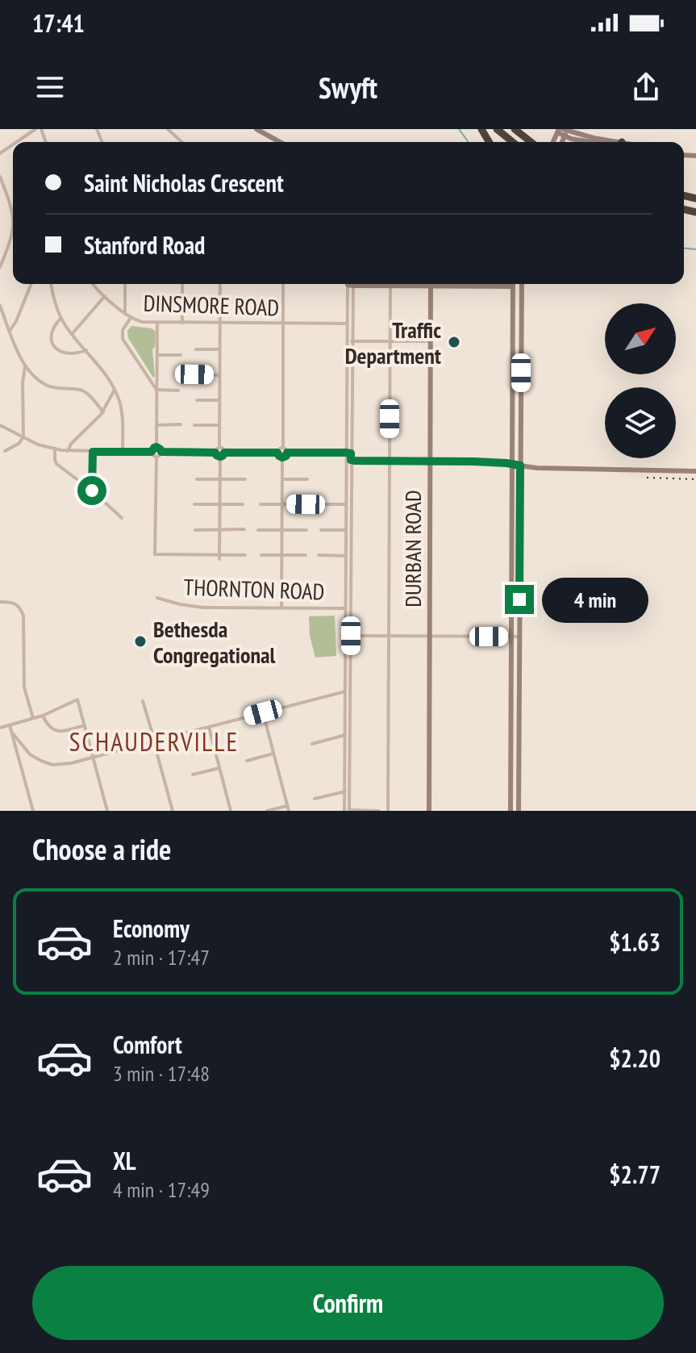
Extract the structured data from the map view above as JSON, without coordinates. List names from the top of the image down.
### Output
{
  "streets": {
    "main road": ["DURBAN ROAD"],
    "street": ["DINSMORE ROAD", "THORNTON ROAD"]
  },
  "districts": ["SCHAUDERVILLE"],
  "places": ["Traffic Department", "Bethesda Congregational"],
  "north": "top right",
  "page": {
    "status": "17:41",
    "header": "Swyft",
    "banner": ["Saint Nicholas Crescent", "Stanford Road"],
    "bubble": "4 min",
    "heading": "Choose a ride",
    "list": [
      {
        "name": "Economy",
        "note": "2 min · 17:47",
        "value": "$1.63"
      },
      {
        "name": "Comfort",
        "note": "3 min · 17:48",
        "value": "$2.20"
      },
      {
        "name": "XL",
        "note": "4 min · 17:49",
        "value": "$2.77"
      }
    ],
    "buttons": "Confirm"
  }
}
